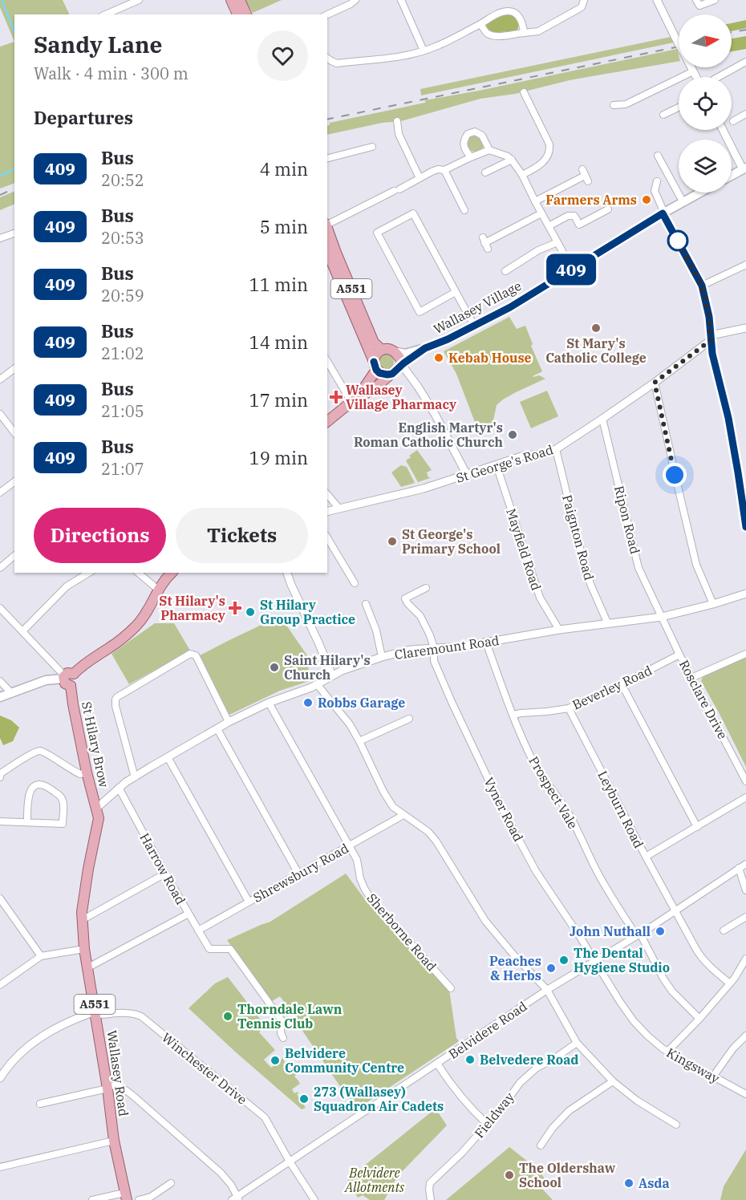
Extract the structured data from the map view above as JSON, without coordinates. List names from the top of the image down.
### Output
{
  "streets": {
    "main road": [
      "A551",
      "Wallasey Village",
      "St Hilary Brow",
      "Wallasey Road"
    ],
    "street": [
      "St George's Road",
      "Ripon Road",
      "Paignton Road",
      "Mayfield Road",
      "Claremount Road",
      "Beverley Road",
      "Rosclare Drive",
      "Prospect Vale",
      "Vyner Road",
      "Leyburn Road",
      "Harrow Road",
      "Shrewsbury Road",
      "Sherborne Road",
      "Belvidere Road",
      "Kingsway",
      "Winchester Drive",
      "Fieldway"
    ]
  },
  "crossings": [
    ["A551", "Wallasey Village"],
    ["St George's Road", "Ripon Road"],
    ["St George's Road", "Paignton Road"],
    ["St George's Road", "Mayfield Road"],
    ["Ripon Road", "Claremount Road"],
    ["Ripon Road", "Rosclare Drive"],
    ["Paignton Road", "Claremount Road"],
    ["Mayfield Road", "Claremount Road"],
    ["Claremount Road", "Rosclare Drive"],
    ["Claremount Road", "St Hilary Brow"],
    ["Claremount Road", "Prospect Vale"],
    ["Claremount Road", "Vyner Road"],
    ["Claremount Road", "Harrow Road"],
    ["Claremount Road", "Sherborne Road"],
    ["Claremount Road", "Wallasey Road"],
    ["Beverley Road", "Rosclare Drive"],
    ["Beverley Road", "Prospect Vale"],
    ["Beverley Road", "Leyburn Road"],
    ["St Hilary Brow", "Wallasey Road"],
    ["Prospect Vale", "Belvidere Road"],
    ["Vyner Road", "Belvidere Road"],
    ["Vyner Road", "Kingsway"],
    ["Leyburn Road", "Belvidere Road"],
    ["Harrow Road", "Shrewsbury Road"],
    ["Shrewsbury Road", "Sherborne Road"],
    ["Belvidere Road", "Kingsway"],
    ["Belvidere Road", "Winchester Drive"],
    ["Winchester Drive", "Wallasey Road"]
  ],
  "parks": ["Belvidere Allotments"],
  "places": {
    "other": [
      "Farmers Arms",
      "St Mary's Catholic College",
      "Kebab House",
      "English Martyr's Roman Catholic Church",
      "St George's Primary School",
      "St Hilary Group Practice",
      "Saint Hilary's Church",
      "Robbs Garage",
      "John Nuthall",
      "The Dental Hygiene Studio",
      "Peaches & Herbs",
      "Thorndale Lawn Tennis Club",
      "Belvedere Road",
      "Belvidere Community Centre",
      "273 (Wallasey) Squadron Air Cadets",
      "The Oldershaw School",
      "Asda"
    ],
    "health": ["Wallasey Village Pharmacy", "St Hilary's Pharmacy"]
  },
  "lines": ["bus line 409"],
  "north": "right",
  "page": {
    "on_map": "409",
    "heading": [
      ["Sandy Lane", "Walk · 4 min · 300 m"],
      "Departures"
    ],
    "list": [
      {
        "mark": "409",
        "name": "Bus",
        "note": "20:52",
        "value": "4 min"
      },
      {
        "mark": "409",
        "name": "Bus",
        "note": "20:53",
        "value": "5 min"
      },
      {
        "mark": "409",
        "name": "Bus",
        "note": "20:59",
        "value": "11 min"
      },
      {
        "mark": "409",
        "name": "Bus",
        "note": "21:02",
        "value": "14 min"
      },
      {
        "mark": "409",
        "name": "Bus",
        "note": "21:05",
        "value": "17 min"
      },
      {
        "mark": "409",
        "name": "Bus",
        "note": "21:07",
        "value": "19 min"
      }
    ],
    "buttons": ["Directions", "Tickets"]
  }
}
